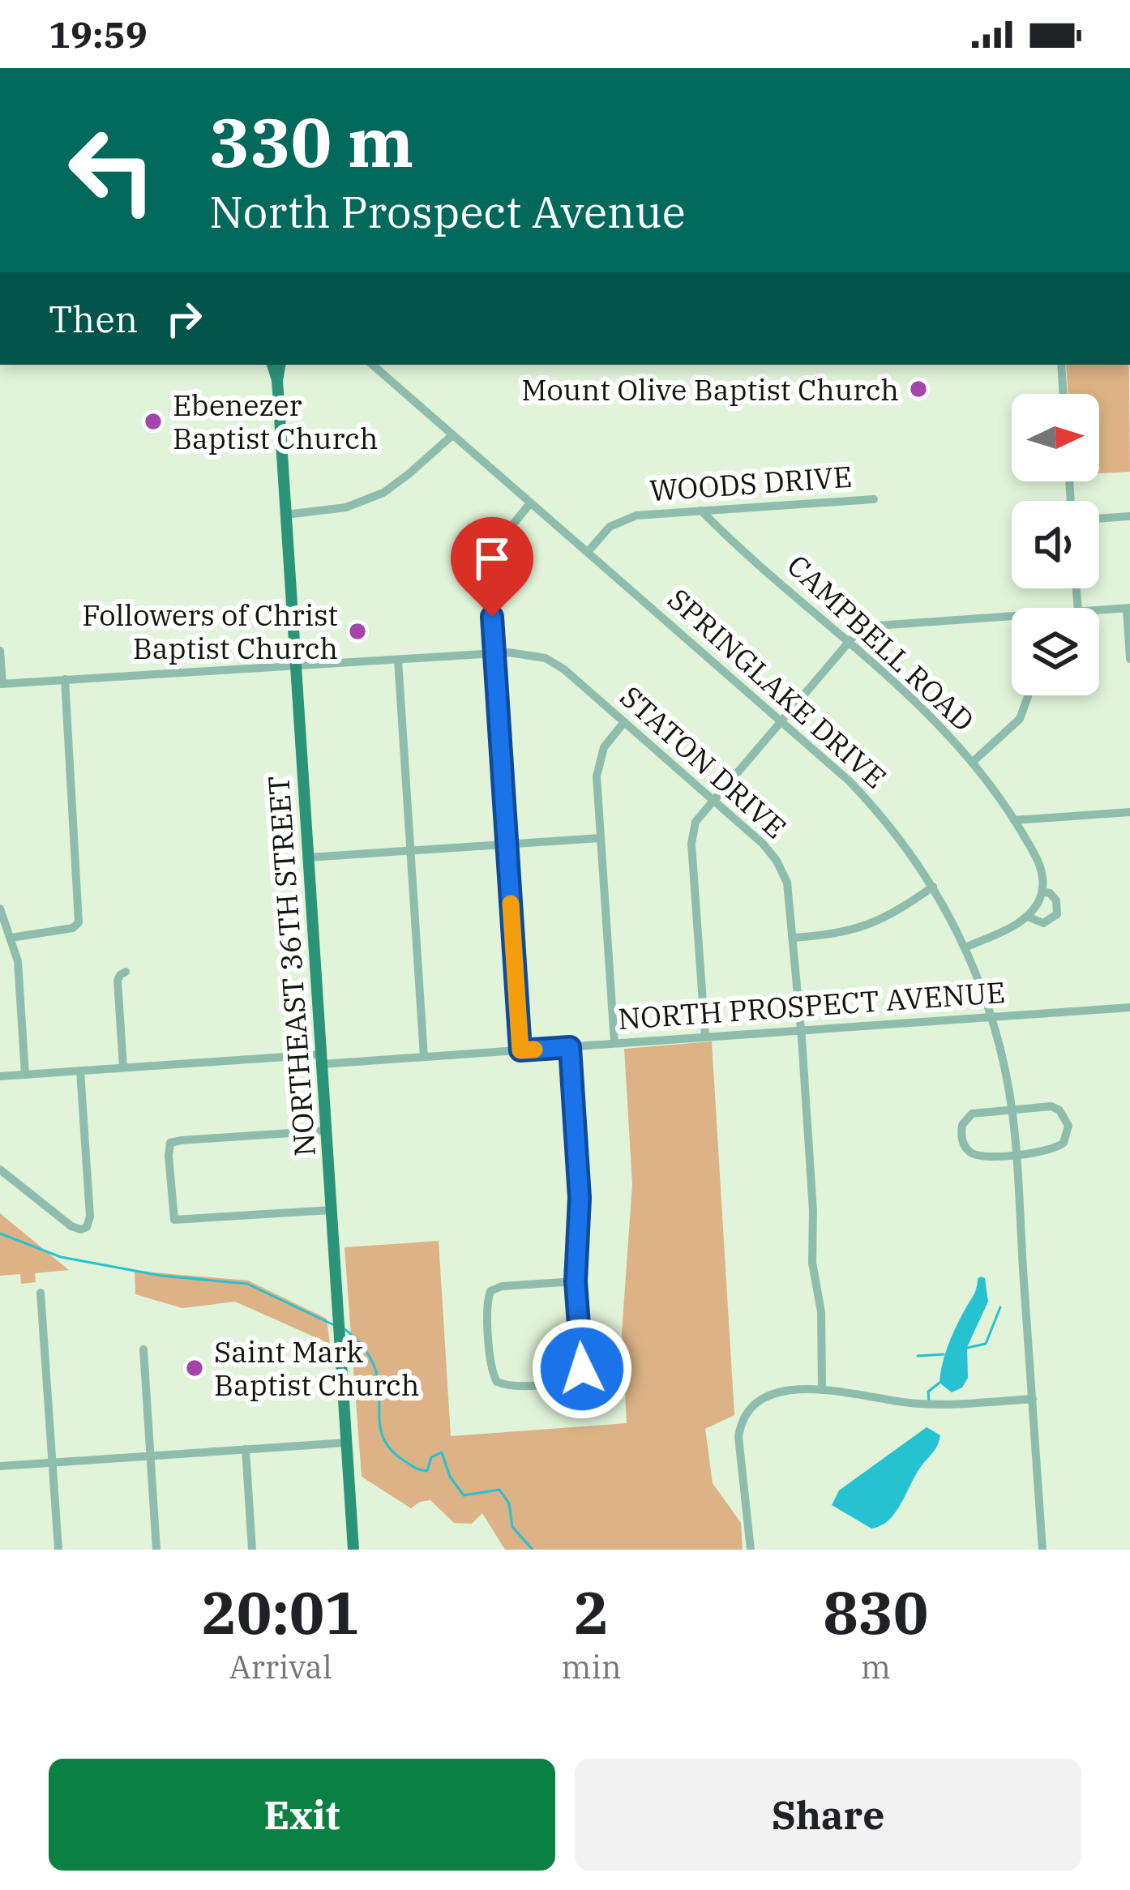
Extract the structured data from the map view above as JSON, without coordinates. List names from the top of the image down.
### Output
{
  "streets": {
    "main road": ["NORTHEAST 36TH STREET"],
    "street": [
      "WOODS DRIVE",
      "CAMPBELL ROAD",
      "SPRINGLAKE DRIVE",
      "STATON DRIVE",
      "NORTH PROSPECT AVENUE"
    ]
  },
  "crossings": [
    ["WOODS DRIVE", "CAMPBELL ROAD"],
    ["WOODS DRIVE", "SPRINGLAKE DRIVE"],
    ["SPRINGLAKE DRIVE", "NORTH PROSPECT AVENUE"],
    ["STATON DRIVE", "NORTHEAST 36TH STREET"],
    ["STATON DRIVE", "NORTH PROSPECT AVENUE"],
    ["NORTHEAST 36TH STREET", "NORTH PROSPECT AVENUE"]
  ],
  "places": [
    "Mount Olive Baptist Church",
    "Ebenezer Baptist Church",
    "Followers of Christ Baptist Church",
    "Saint Mark Baptist Church"
  ],
  "north": "right",
  "page": {
    "status": "19:59",
    "turn": ["330 m", "North Prospect Avenue"],
    "then": "Then",
    "eta": [
      "20:01",
      "Arrival",
      "2",
      "min",
      "830",
      "m"
    ],
    "buttons": ["Exit", "Share"]
  }
}
